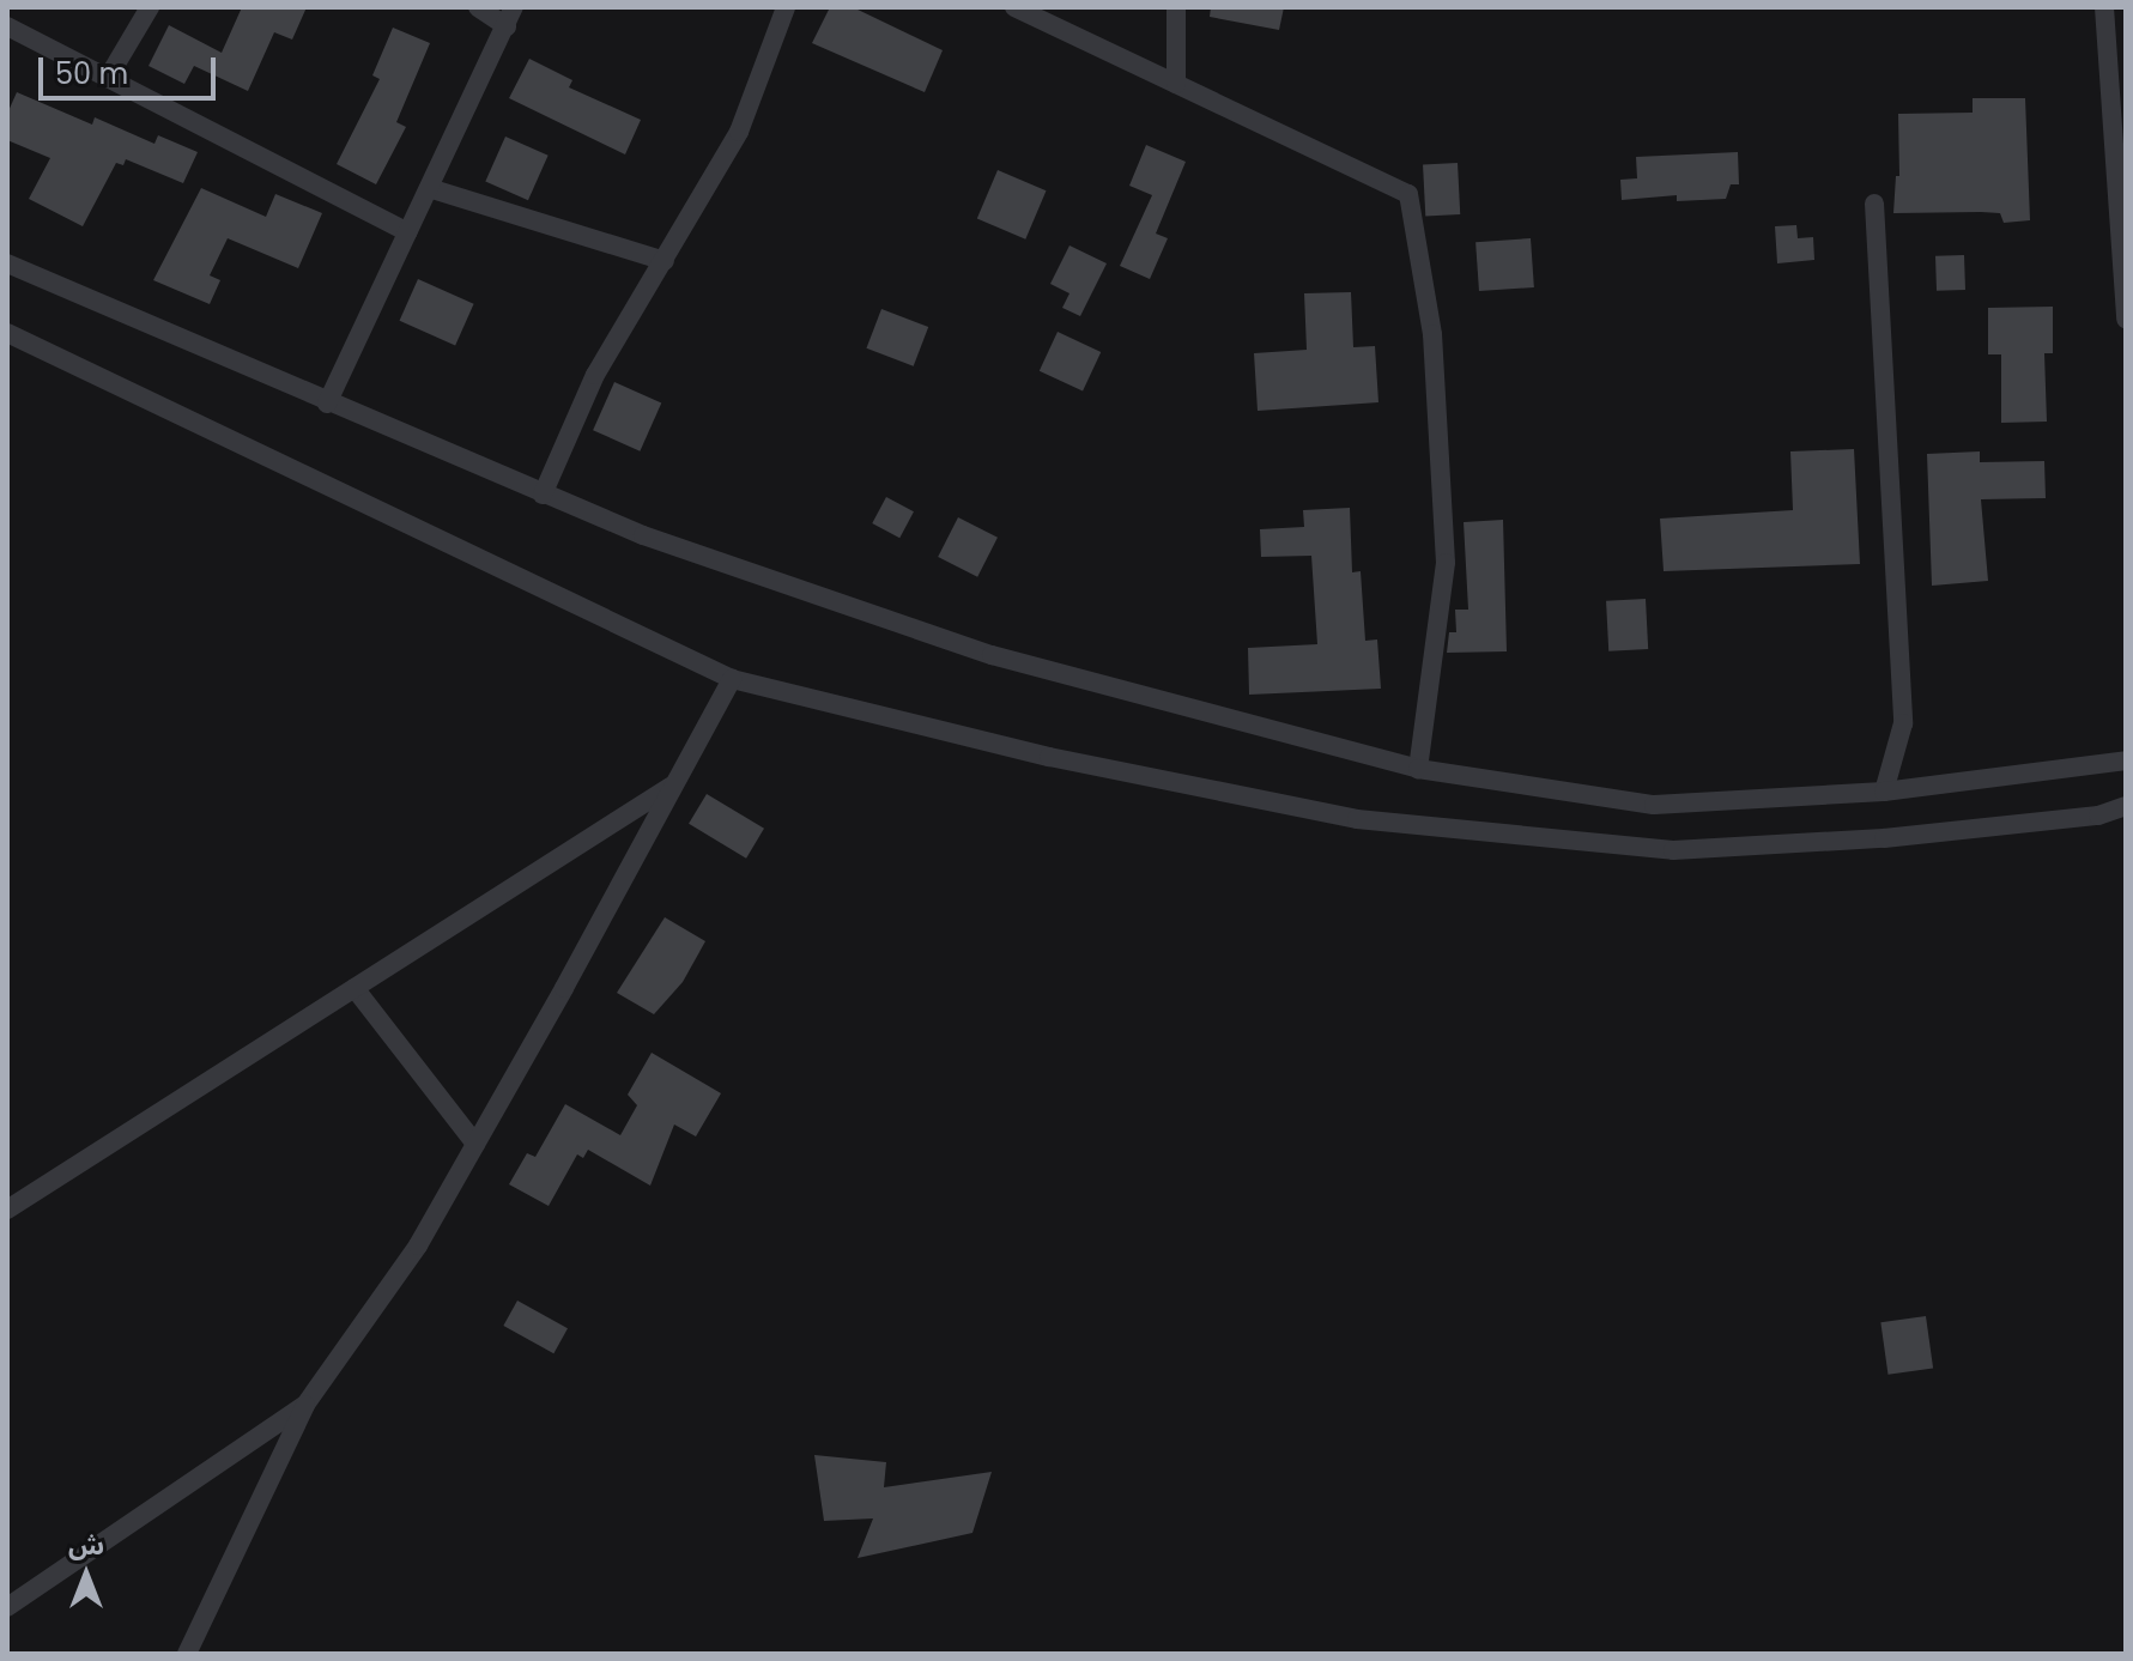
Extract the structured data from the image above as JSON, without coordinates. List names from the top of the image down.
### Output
{
  "scale_bar": "50 m",
  "north": "top"
}
